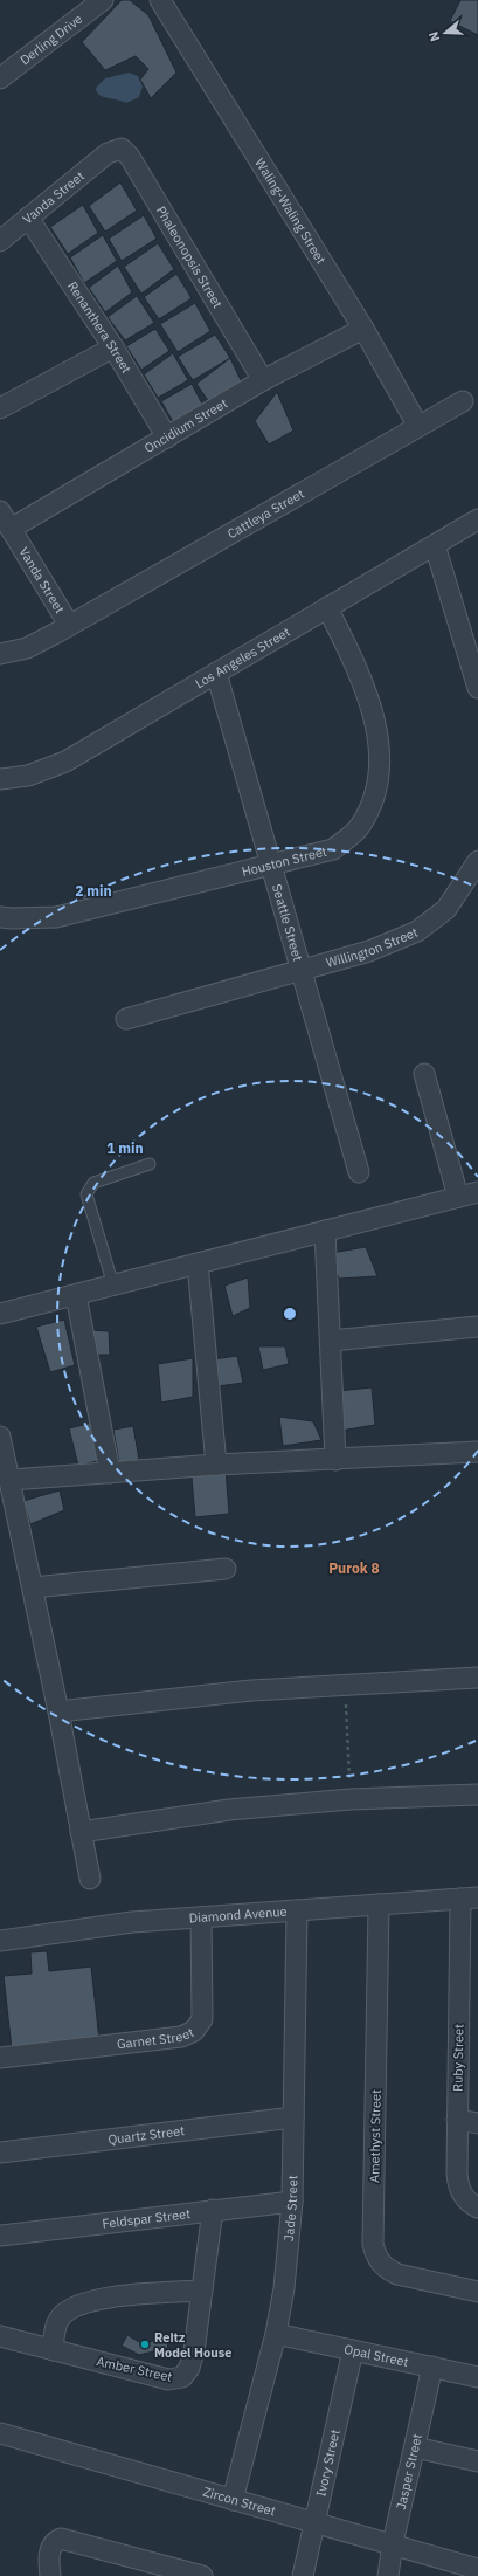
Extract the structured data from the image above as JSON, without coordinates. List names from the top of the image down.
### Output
{
  "streets": {
    "street": [
      "Derling Drive",
      "Vanda Street",
      "Waling-Waling Street",
      "Phaleonopsis Street",
      "Renanthera Street",
      "Oncidium Street",
      "Cattleya Street",
      "Los Angeles Street",
      "Houston Street",
      "Seattle Street",
      "Willington Street",
      "Diamond Avenue",
      "Garnet Street",
      "Ruby Street",
      "Quartz Street",
      "Amethyst Street",
      "Jade Street",
      "Feldspar Street",
      "Opal Street",
      "Amber Street",
      "Ivory Street",
      "Jasper Street",
      "Zircon Street"
    ]
  },
  "crossings": [
    ["Vanda Street", "Phaleonopsis Street"],
    ["Vanda Street", "Renanthera Street"],
    ["Vanda Street", "Oncidium Street"],
    ["Vanda Street", "Cattleya Street"],
    ["Waling-Waling Street", "Oncidium Street"],
    ["Waling-Waling Street", "Cattleya Street"],
    ["Phaleonopsis Street", "Oncidium Street"],
    ["Renanthera Street", "Oncidium Street"],
    ["Los Angeles Street", "Houston Street"],
    ["Los Angeles Street", "Seattle Street"],
    ["Houston Street", "Seattle Street"],
    ["Seattle Street", "Willington Street"],
    ["Diamond Avenue", "Garnet Street"],
    ["Diamond Avenue", "Ruby Street"],
    ["Diamond Avenue", "Amethyst Street"],
    ["Diamond Avenue", "Jade Street"],
    ["Quartz Street", "Jade Street"],
    ["Jade Street", "Feldspar Street"],
    ["Jade Street", "Opal Street"],
    ["Jade Street", "Zircon Street"],
    ["Feldspar Street", "Amber Street"],
    ["Opal Street", "Ivory Street"],
    ["Opal Street", "Jasper Street"],
    ["Ivory Street", "Zircon Street"],
    ["Jasper Street", "Zircon Street"]
  ],
  "districts": ["Purok 8"],
  "places": ["Reitz Model House"],
  "north": "left",
  "rings": ["2 min", "1 min"]
}
